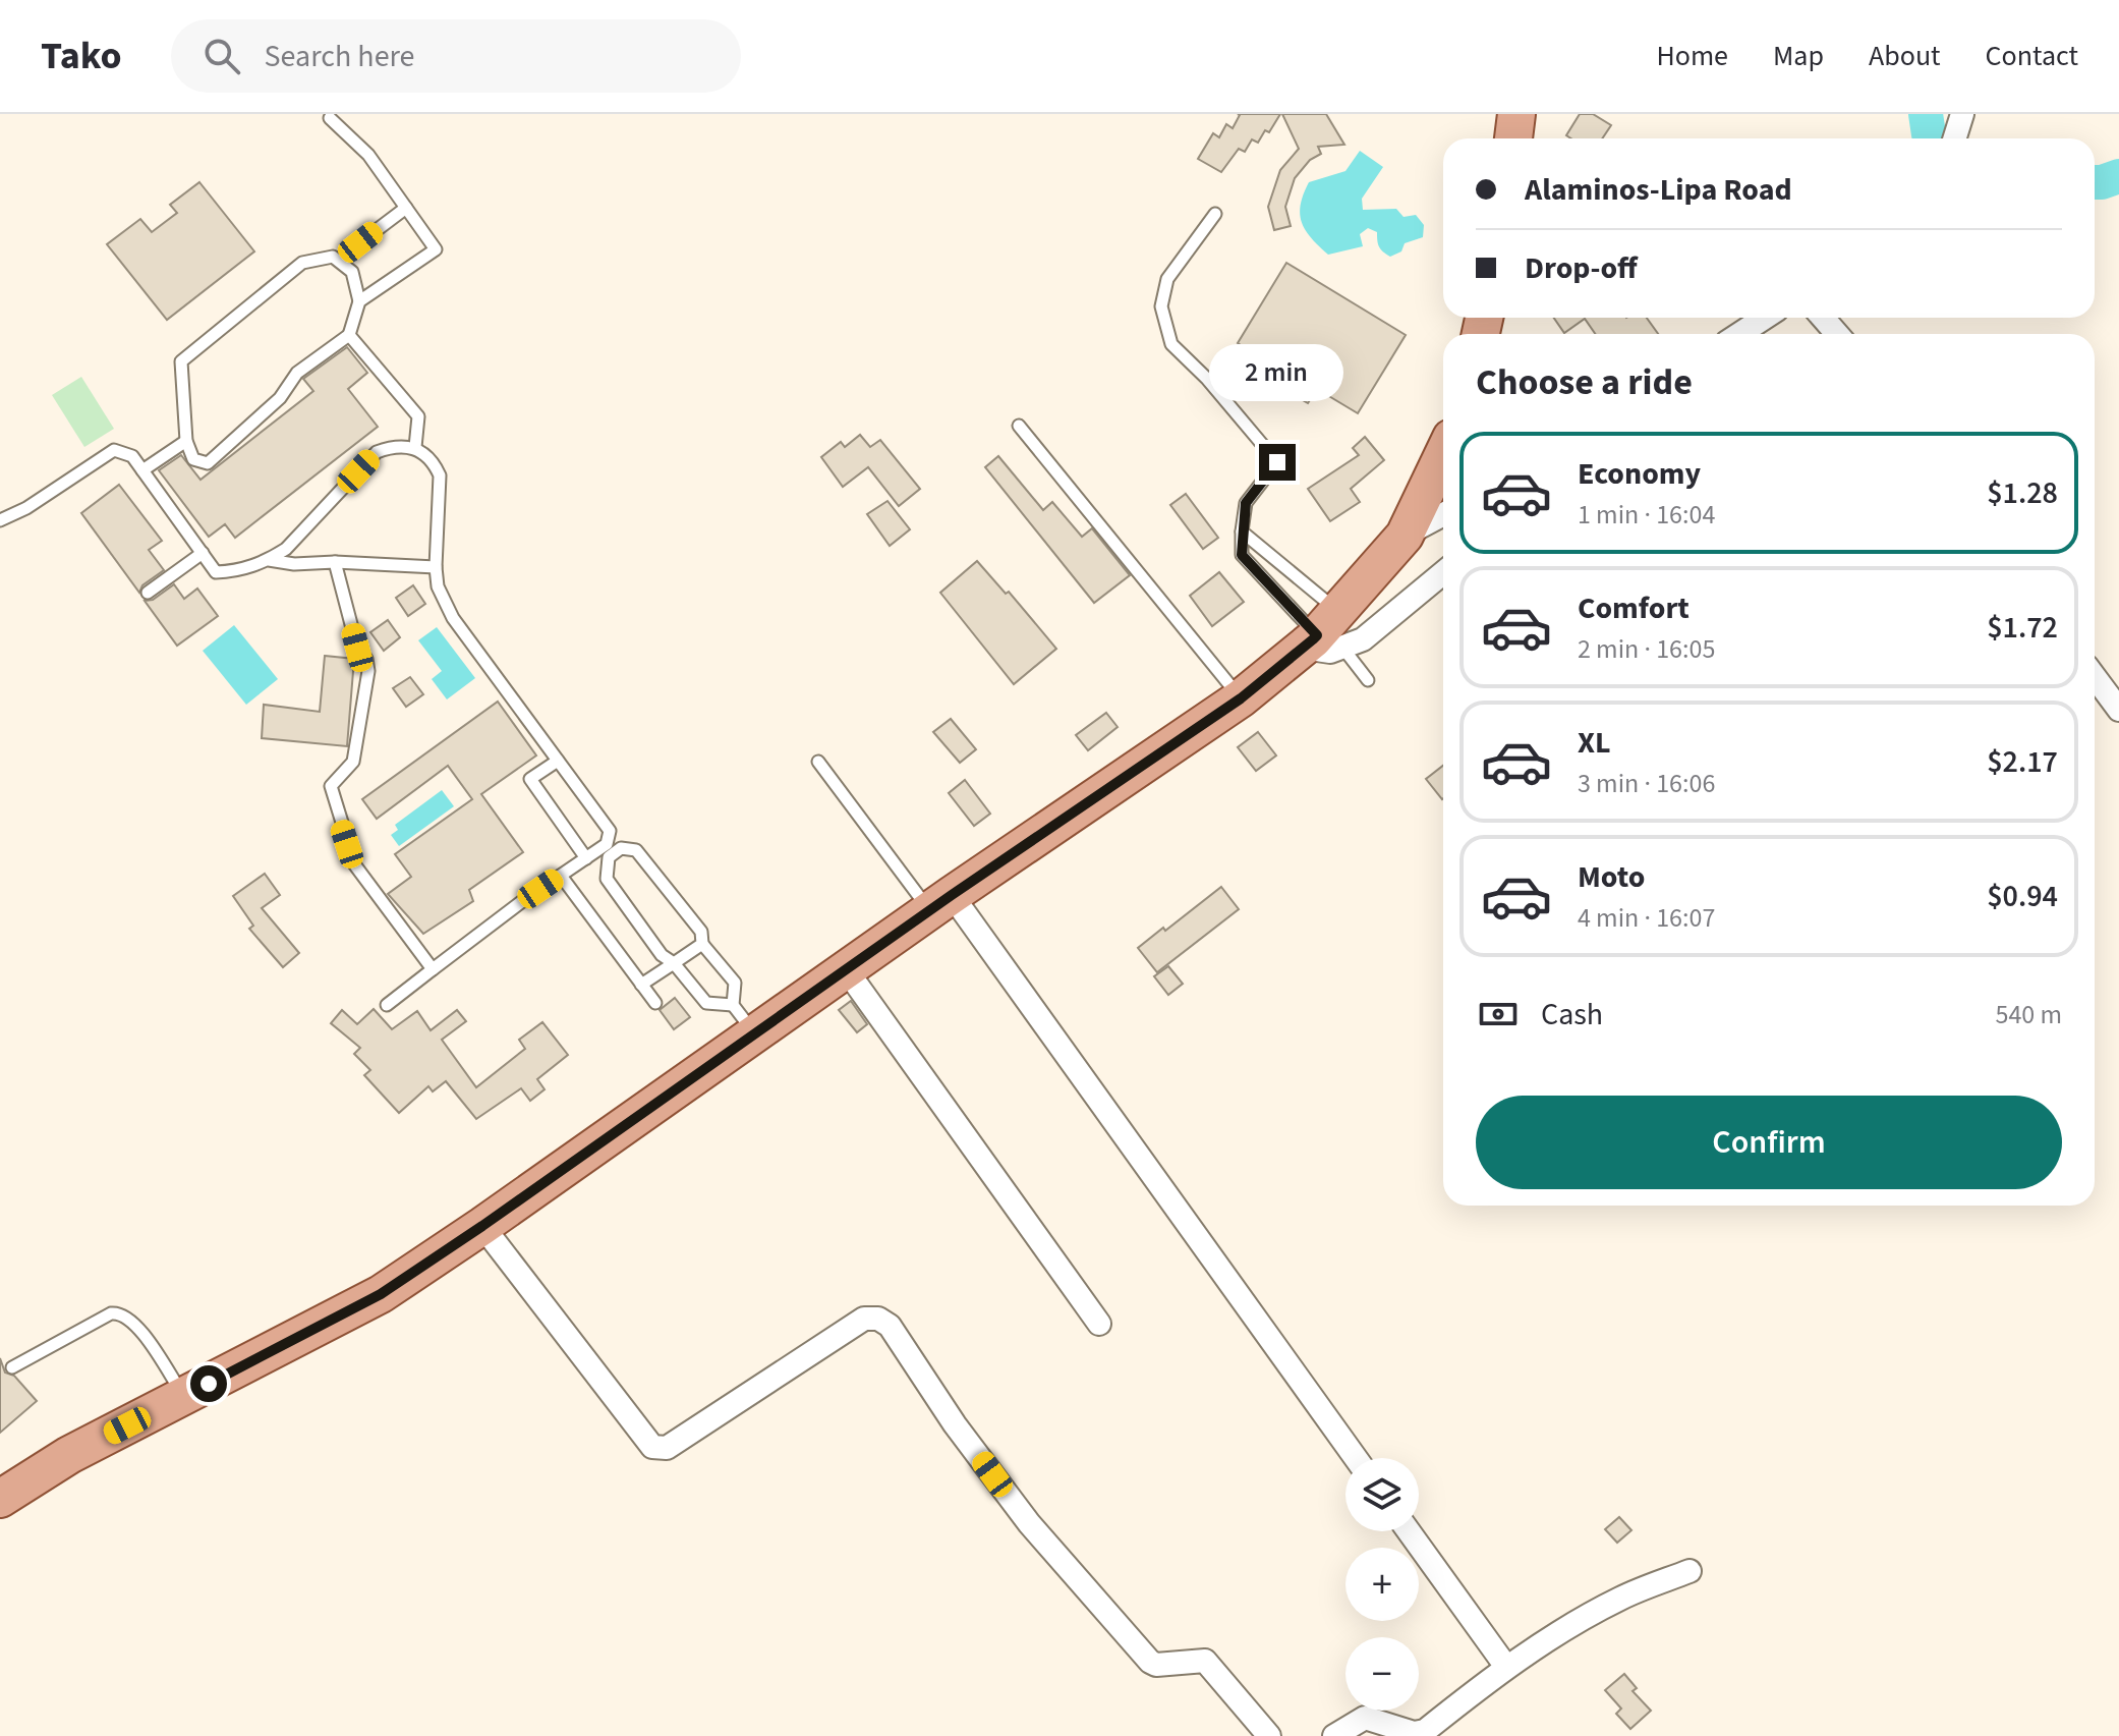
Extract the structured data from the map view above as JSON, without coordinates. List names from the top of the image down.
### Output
{
  "page": {
    "header": "Tako",
    "search": "Search here",
    "nav": [
      "Home",
      "Map",
      "About",
      "Contact"
    ],
    "banner": ["Alaminos-Lipa Road", "Drop-off"],
    "heading": "Choose a ride",
    "bubble": "2 min",
    "list": [
      {
        "name": "Economy",
        "note": "1 min · 16:04",
        "value": "$1.28"
      },
      {
        "name": "Comfort",
        "note": "2 min · 16:05",
        "value": "$1.72"
      },
      {
        "name": "XL",
        "note": "3 min · 16:06",
        "value": "$2.17"
      },
      {
        "name": "Moto",
        "note": "4 min · 16:07",
        "value": "$0.94"
      }
    ],
    "pay": ["Cash", "540 m"],
    "buttons": "Confirm",
    "map_buttons": ["+", "−"]
  }
}
